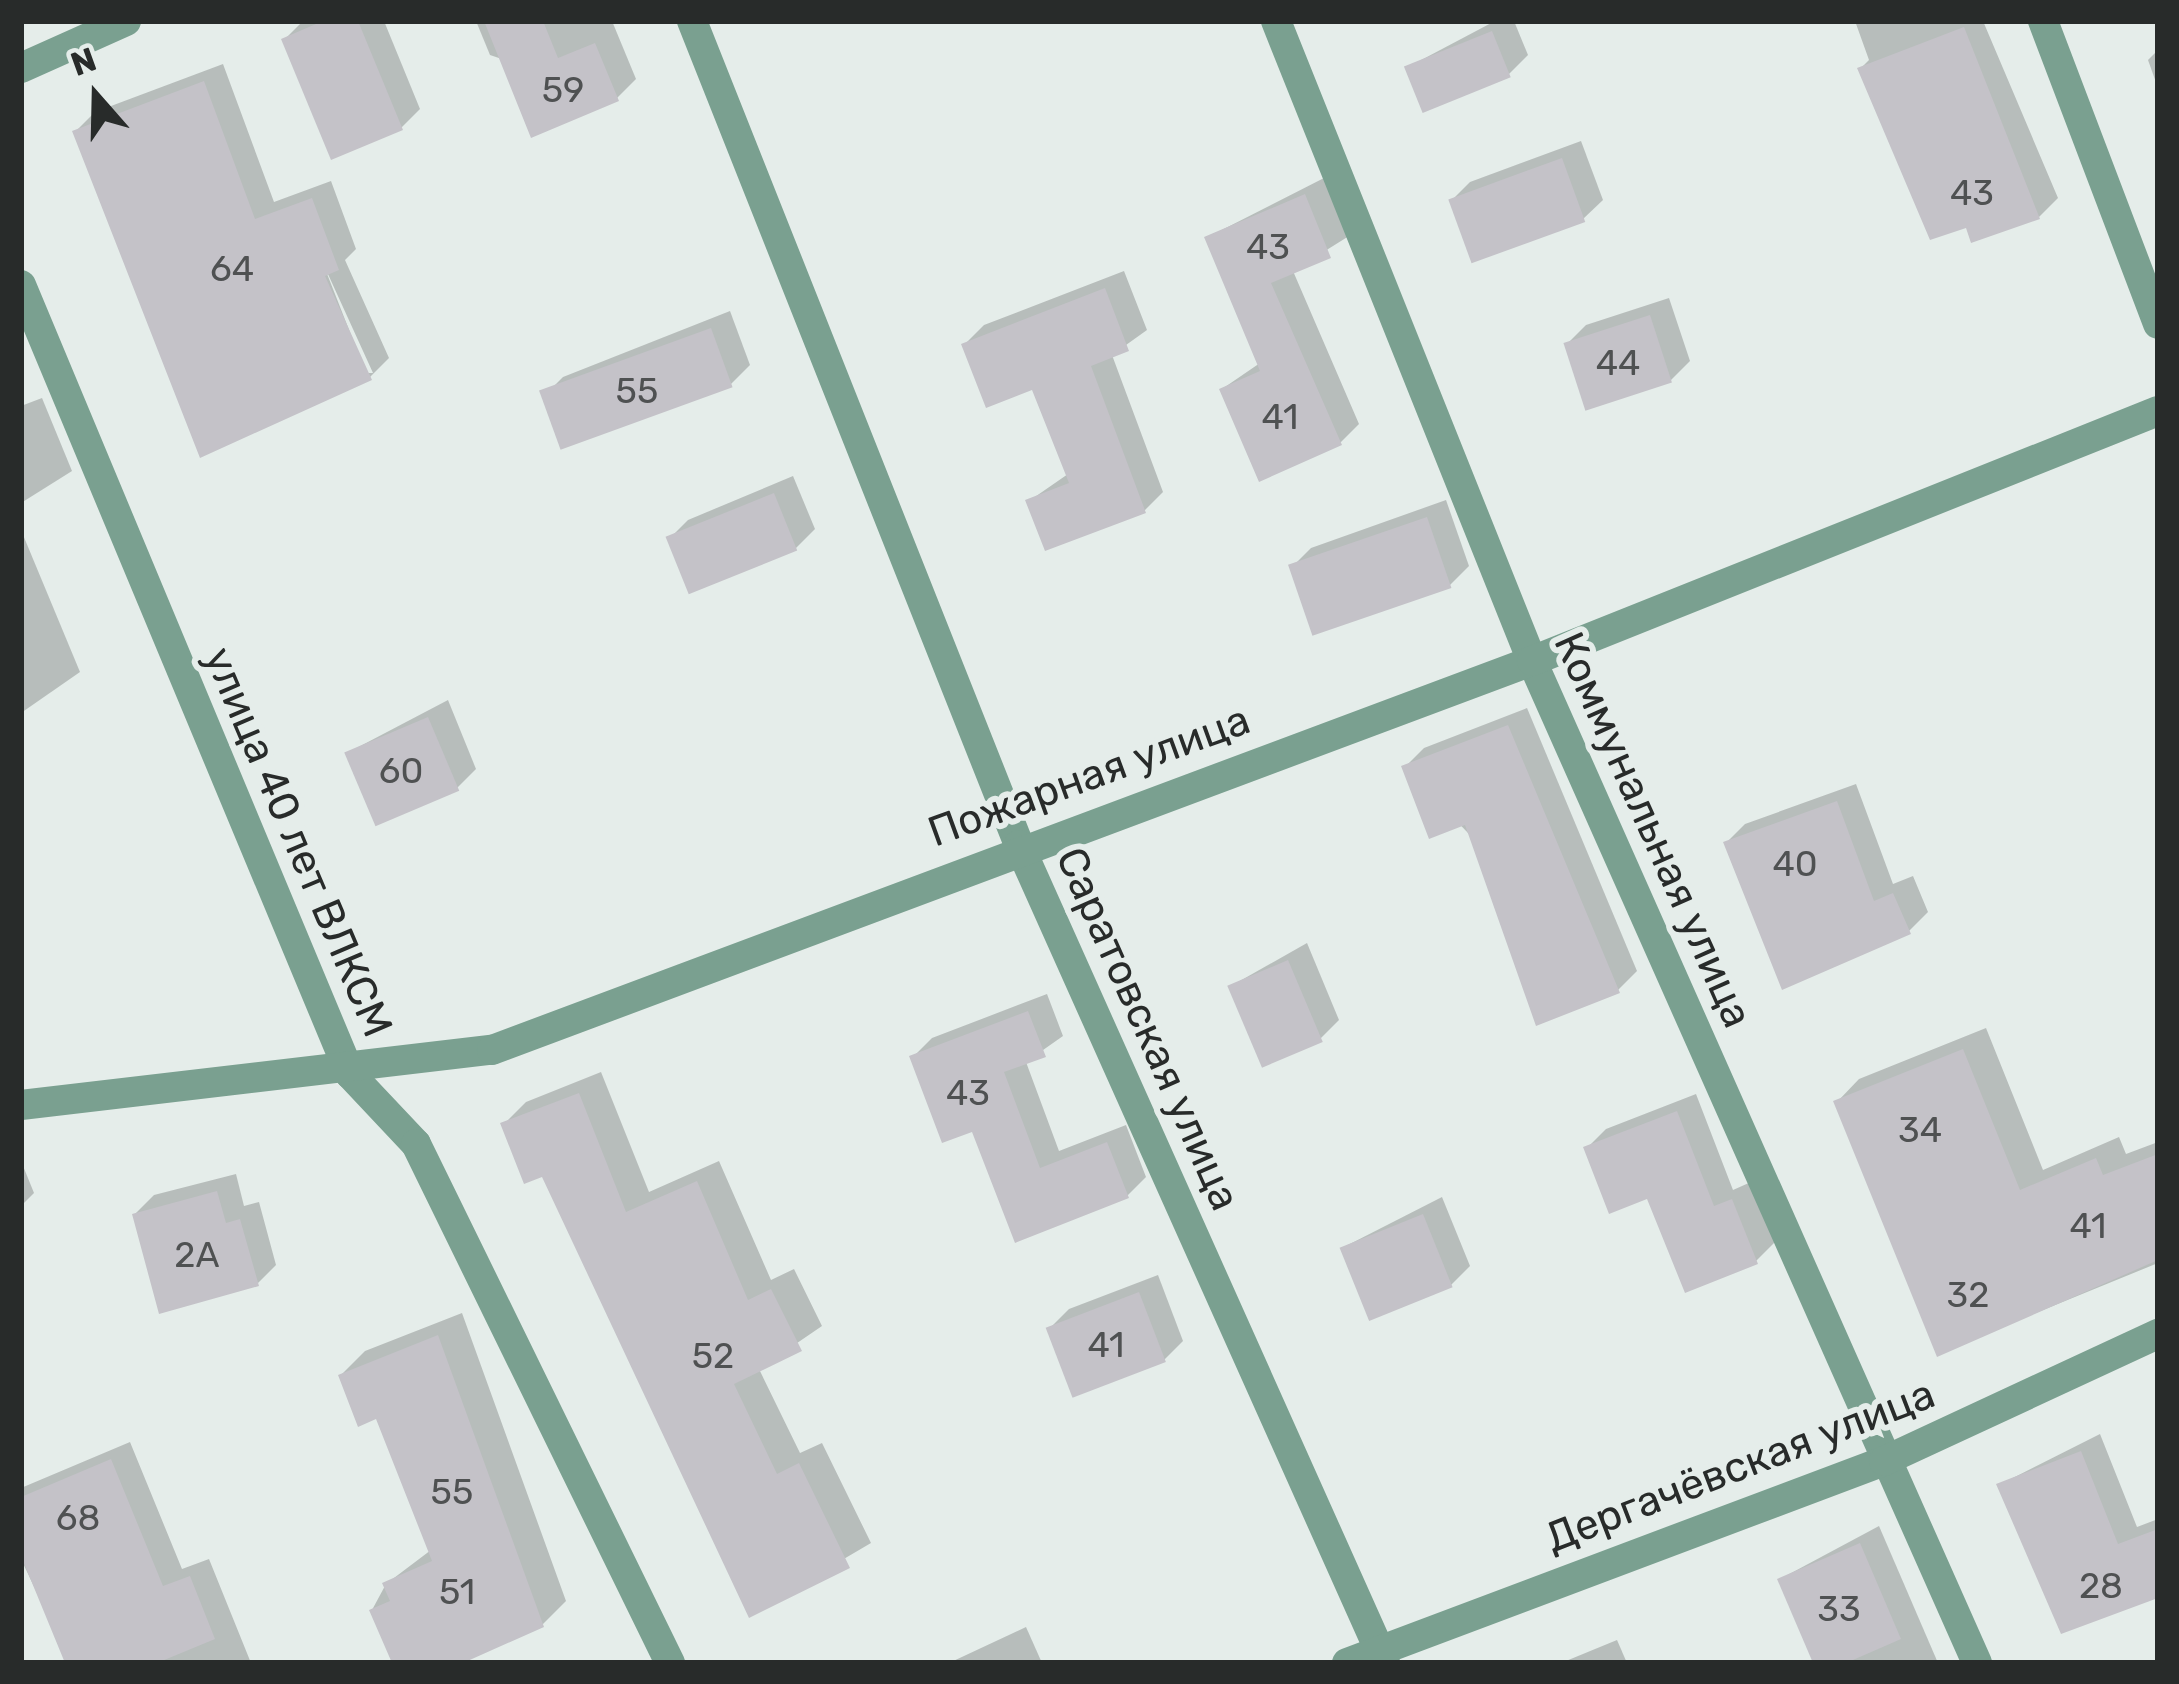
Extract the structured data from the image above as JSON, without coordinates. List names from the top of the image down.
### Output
{
  "streets": {
    "street": [
      "Пожарная улица",
      "Коммунальная улица",
      "улица 40 лет ВЛКСМ",
      "Саратовская улица",
      "Дергачёвская улица"
    ]
  },
  "crossings": [
    ["Пожарная улица", "Коммунальная улица"],
    ["Пожарная улица", "улица 40 лет ВЛКСМ"],
    ["Пожарная улица", "Саратовская улица"],
    ["Коммунальная улица", "Дергачёвская улица"],
    ["Саратовская улица", "Дергачёвская улица"]
  ],
  "house_numbers": [
    "59",
    "43",
    "43",
    "64",
    "44",
    "55",
    "41",
    "60",
    "40",
    "43",
    "34",
    "41",
    "2А",
    "32",
    "41",
    "52",
    "55",
    "68",
    "28",
    "51",
    "33"
  ],
  "north": "top"
}
